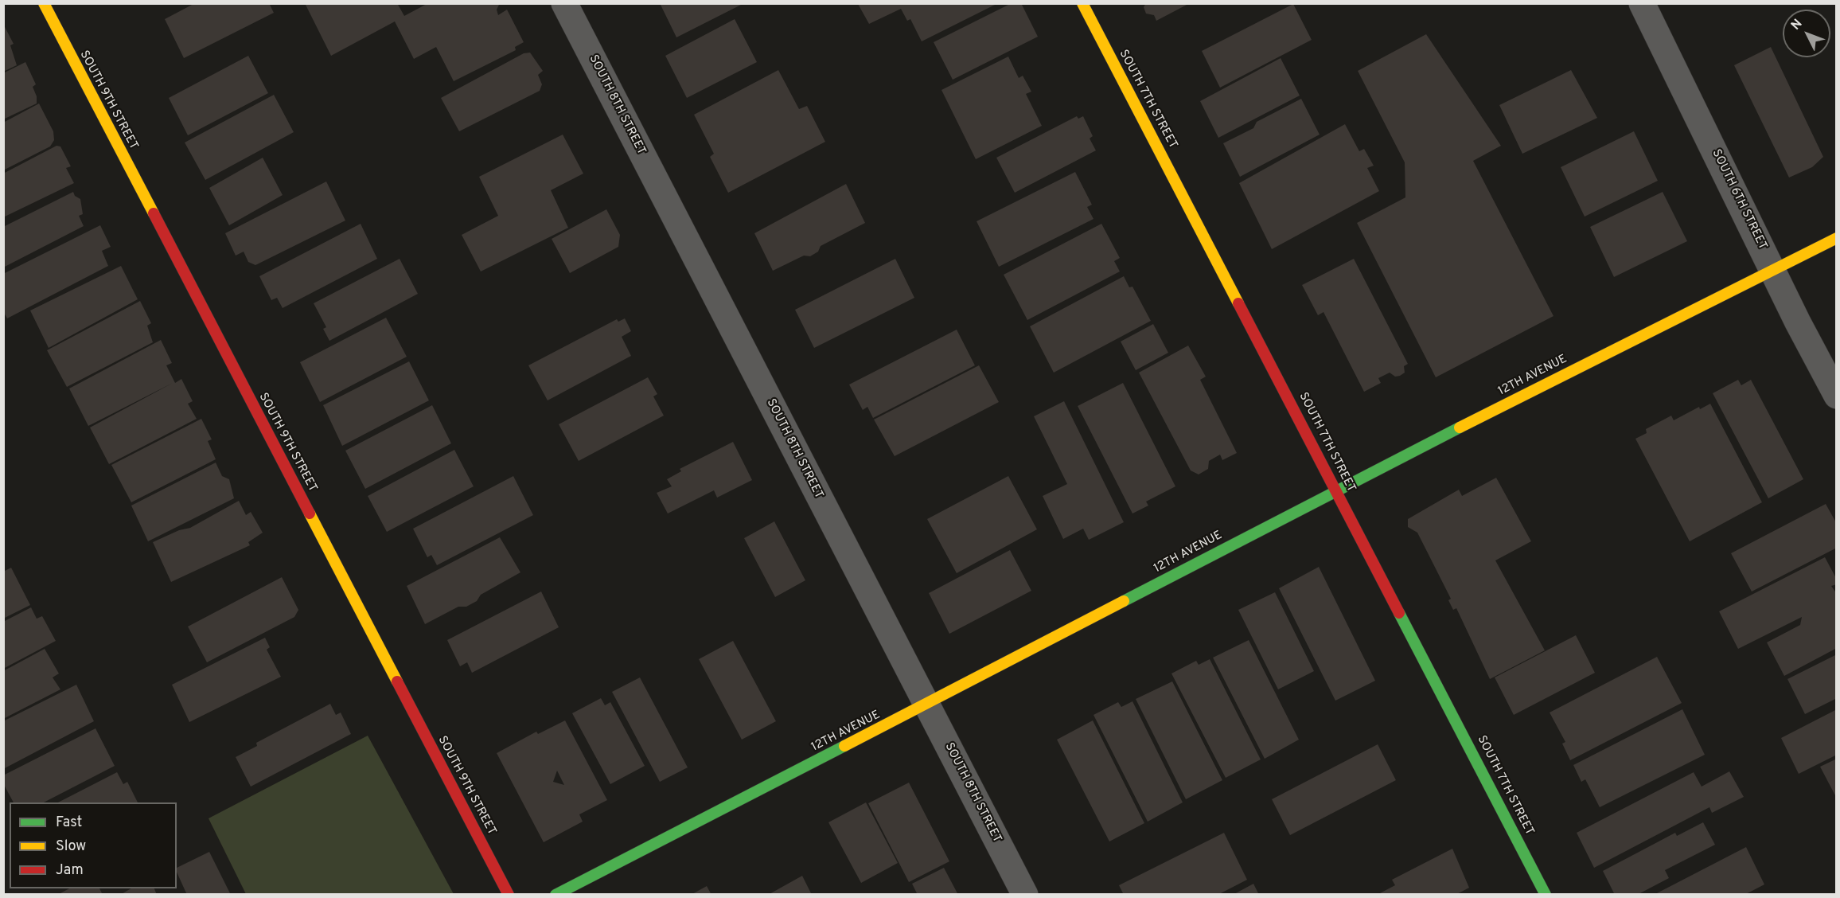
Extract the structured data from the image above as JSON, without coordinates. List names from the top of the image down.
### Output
{
  "streets": {
    "street": [
      "SOUTH 7TH STREET",
      "SOUTH 9TH STREET",
      "SOUTH 8TH STREET",
      "SOUTH 6TH STREET",
      "12TH AVENUE"
    ]
  },
  "crossings": [
    ["SOUTH 7TH STREET", "12TH AVENUE"],
    ["SOUTH 8TH STREET", "12TH AVENUE"],
    ["SOUTH 6TH STREET", "12TH AVENUE"]
  ],
  "legend": ["Fast", "Slow", "Jam"],
  "north": "top left"
}
